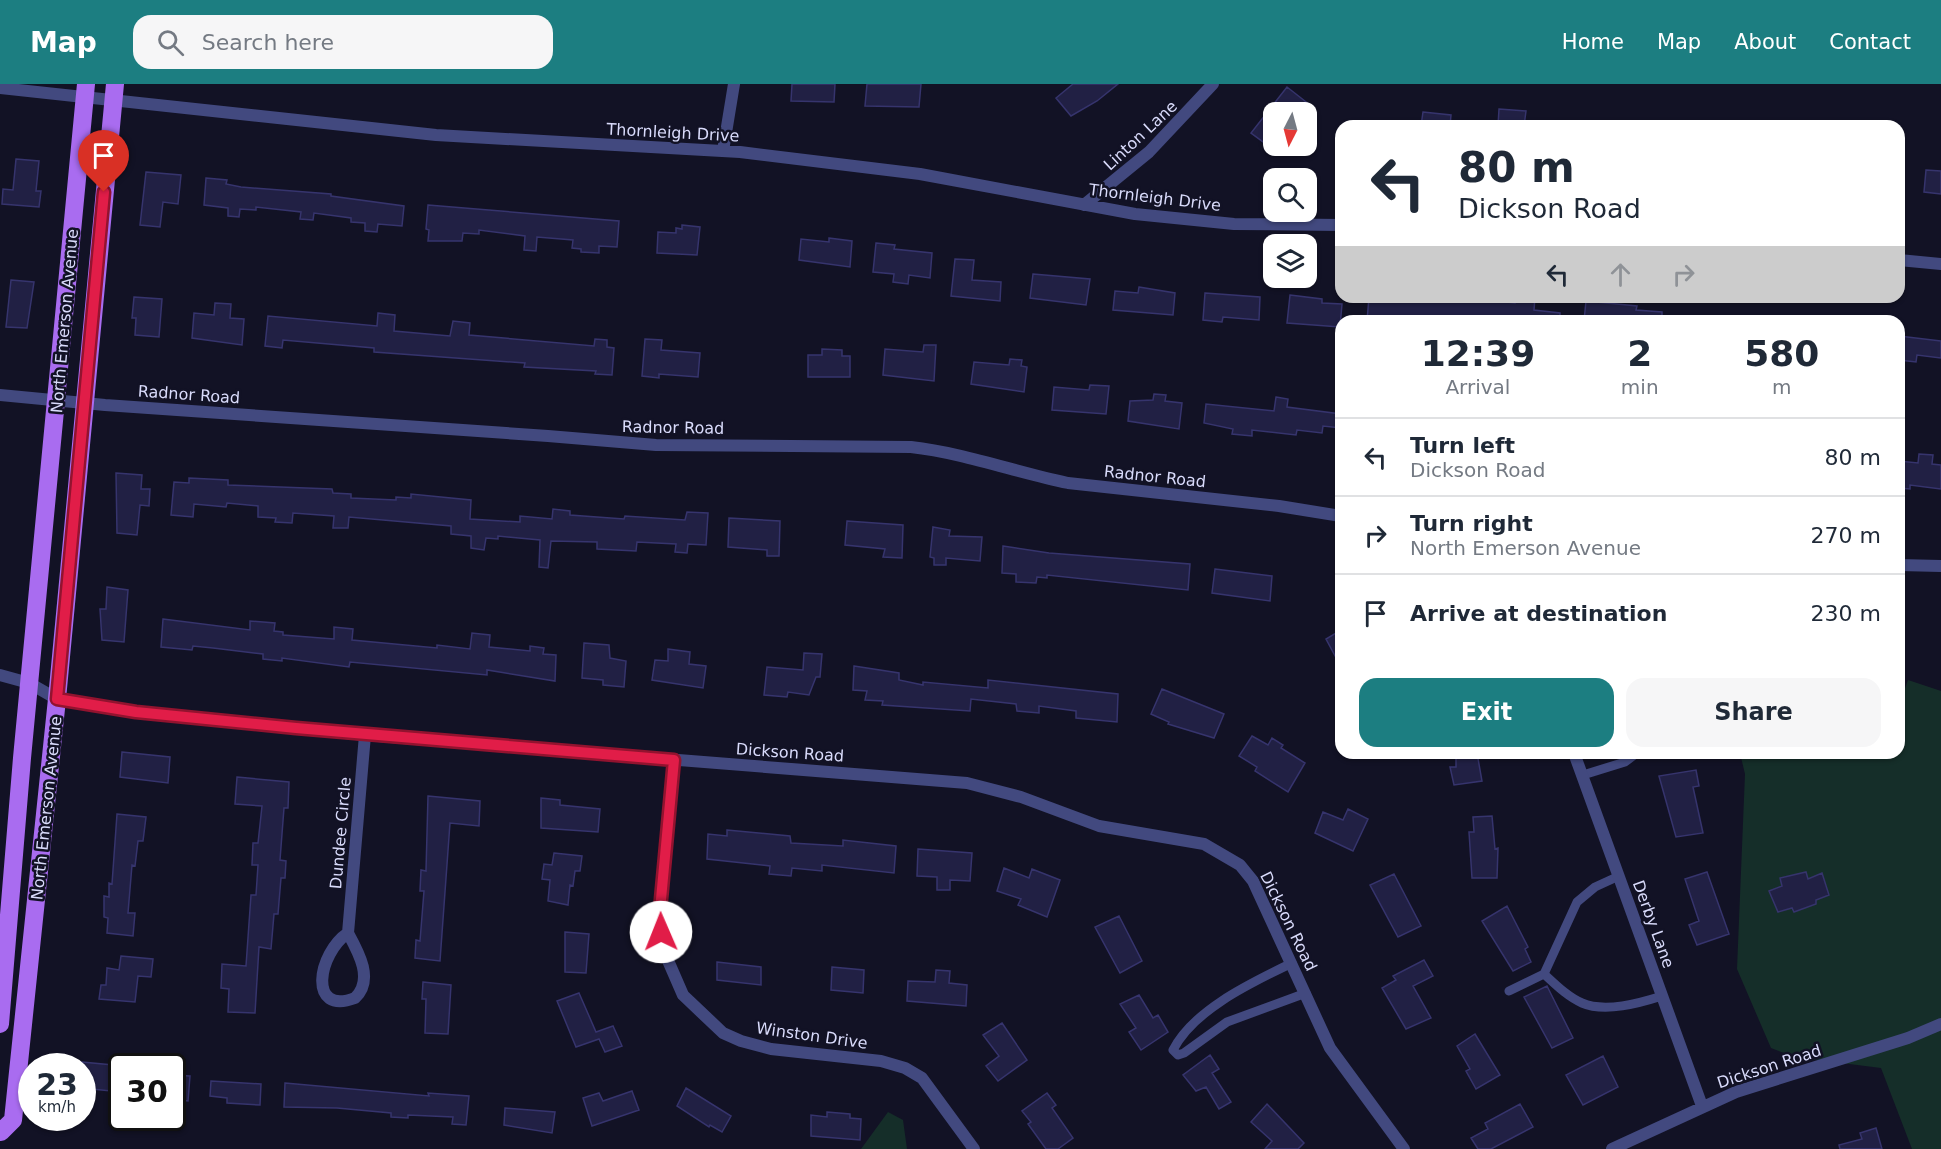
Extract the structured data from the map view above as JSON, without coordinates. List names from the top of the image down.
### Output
{
  "streets": {
    "main road": ["North Emerson Avenue"],
    "street": [
      "Thornleigh Drive",
      "Linton Lane",
      "Radnor Road",
      "Dickson Road",
      "Dundee Circle",
      "Derby Lane",
      "Winston Drive"
    ]
  },
  "crossings": [
    ["Thornleigh Drive", "Linton Lane"],
    ["Thornleigh Drive", "North Emerson Avenue"],
    ["North Emerson Avenue", "Radnor Road"],
    ["North Emerson Avenue", "Dickson Road"],
    ["Dickson Road", "Dundee Circle"],
    ["Dickson Road", "Derby Lane"],
    ["Dickson Road", "Winston Drive"]
  ],
  "north": "bottom",
  "page": {
    "header": "Map",
    "search": "Search here",
    "nav": [
      "Home",
      "Map",
      "About",
      "Contact"
    ],
    "turn": ["80 m", "Dickson Road"],
    "eta": [
      "12:39",
      "Arrival",
      "2",
      "min",
      "580",
      "m"
    ],
    "list": [
      {
        "name": "Turn left",
        "note": "Dickson Road",
        "value": "80 m"
      },
      {
        "name": "Turn right",
        "note": "North Emerson Avenue",
        "value": "270 m"
      },
      {
        "name": "Arrive at destination",
        "value": "230 m"
      }
    ],
    "buttons": ["Exit", "Share"],
    "speed": "23 km/h",
    "limit": "30"
  }
}
